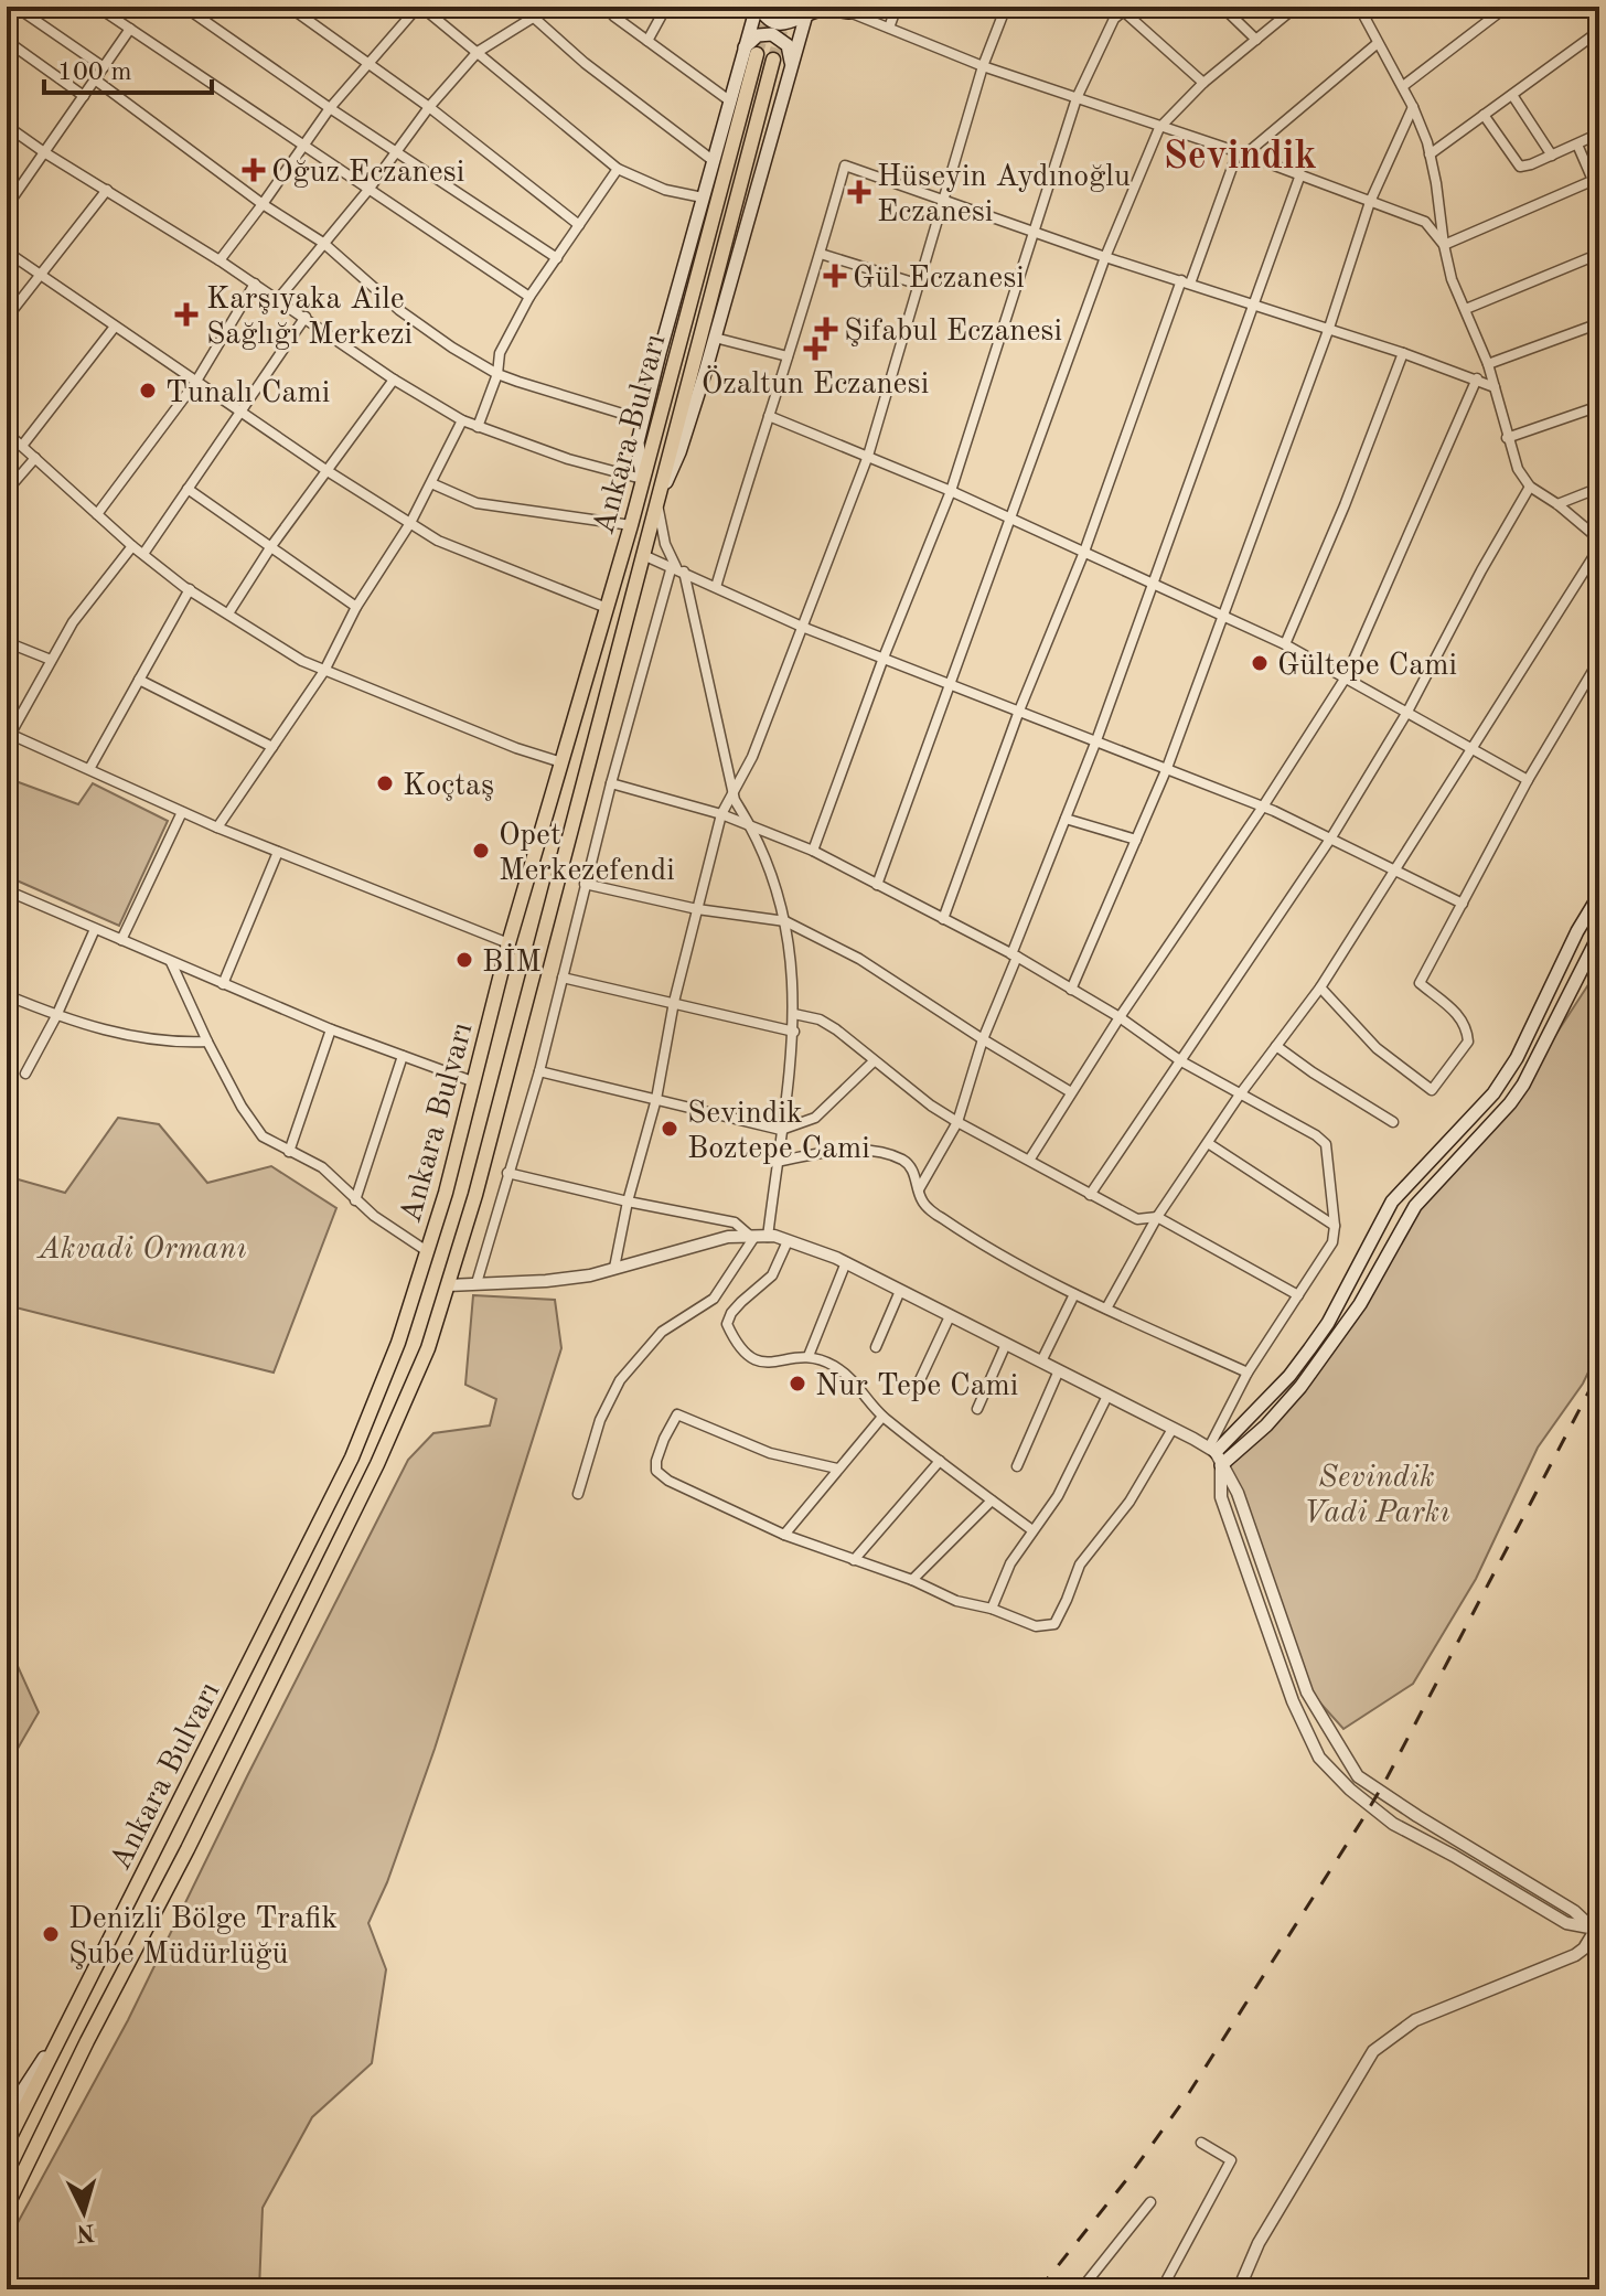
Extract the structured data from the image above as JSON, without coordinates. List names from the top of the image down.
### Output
{
  "streets": {
    "main road": ["Ankara Bulvarı"]
  },
  "districts": ["Sevindik"],
  "parks": ["Akvadi Ormanı", "Sevindik Vadi Parkı"],
  "places": {
    "health": [
      "Oğuz Eczanesi",
      "Hüseyin Aydınoğlu Eczanesi",
      "Gül Eczanesi",
      "Karşıyaka Aile Sağlığı Merkezi",
      "Şifabul Eczanesi",
      "Özaltun Eczanesi"
    ],
    "other": [
      "Tunalı Cami",
      "Gültepe Cami",
      "Koçtaş",
      "Opet Merkezefendi",
      "BİM",
      "Sevindik Boztepe Cami",
      "Nur Tepe Cami",
      "Denizli Bölge Trafik Şube Müdürlüğü"
    ]
  },
  "scale_bar": "100 m",
  "north": "bottom"
}
